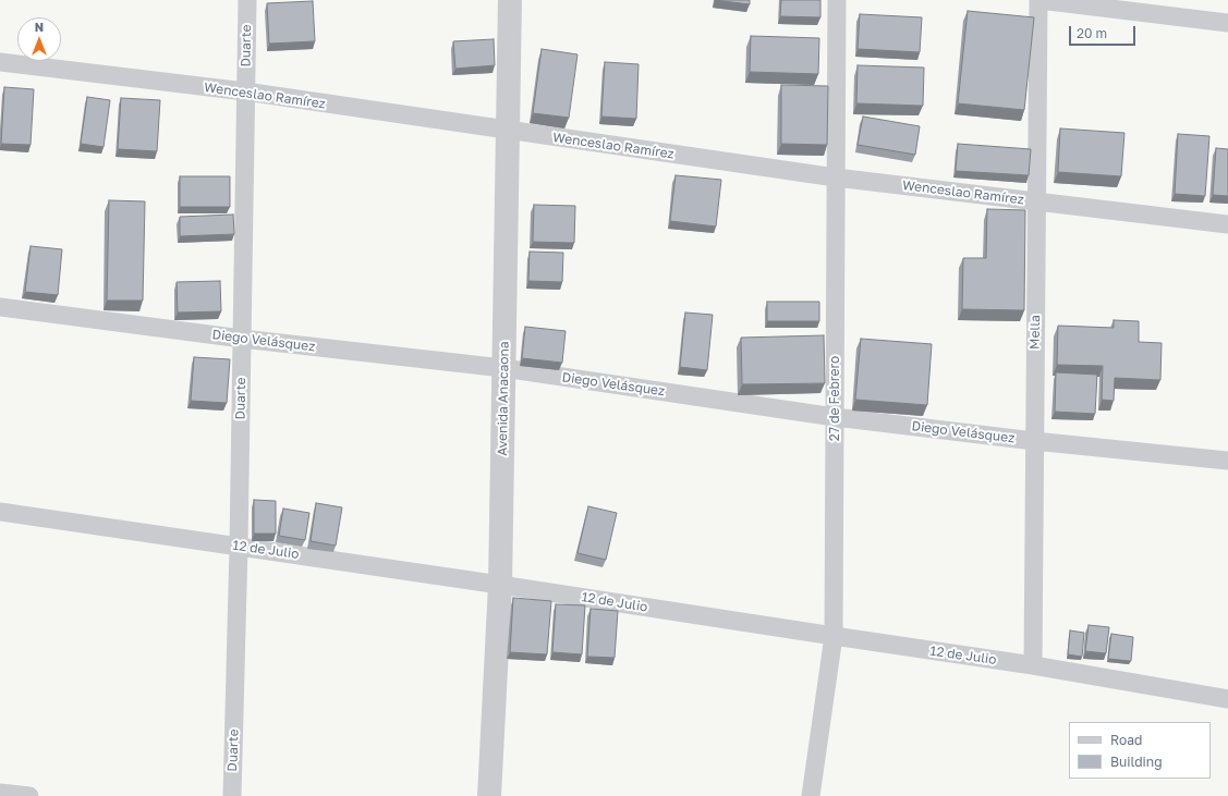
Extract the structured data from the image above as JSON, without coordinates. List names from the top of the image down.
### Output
{
  "streets": {
    "street": [
      "Duarte",
      "Wenceslao Ramírez",
      "Mella",
      "Diego Velásquez",
      "Avenida Anacaona",
      "27 de Febrero",
      "12 de Julio"
    ]
  },
  "crossings": [
    ["Duarte", "Wenceslao Ramírez"],
    ["Duarte", "Diego Velásquez"],
    ["Duarte", "12 de Julio"],
    ["Wenceslao Ramírez", "Mella"],
    ["Wenceslao Ramírez", "Avenida Anacaona"],
    ["Wenceslao Ramírez", "27 de Febrero"],
    ["Mella", "Diego Velásquez"],
    ["Mella", "12 de Julio"],
    ["Diego Velásquez", "Avenida Anacaona"],
    ["Diego Velásquez", "27 de Febrero"],
    ["Avenida Anacaona", "12 de Julio"],
    ["27 de Febrero", "12 de Julio"]
  ],
  "legend": ["Road", "Building"],
  "scale_bar": "20 m",
  "north": "top"
}
